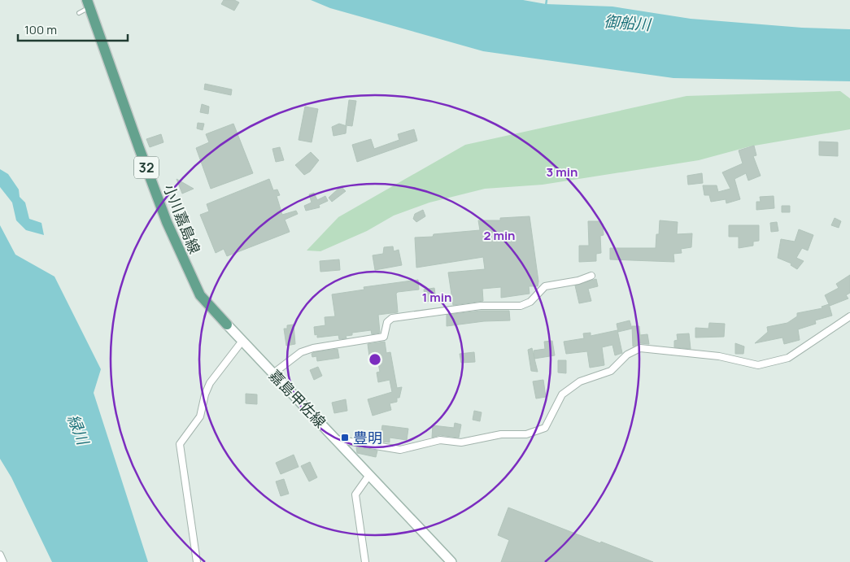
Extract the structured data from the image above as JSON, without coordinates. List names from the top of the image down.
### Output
{
  "streets": {
    "main road": ["32", "小川嘉島線", "嘉島甲佐線"]
  },
  "crossings": [
    ["小川嘉島線", "嘉島甲佐線"]
  ],
  "water": ["御船川", "緑川"],
  "places": {
    "transit": ["豊明"]
  },
  "scale_bar": "100 m",
  "rings": ["3 min", "2 min", "1 min"]
}
